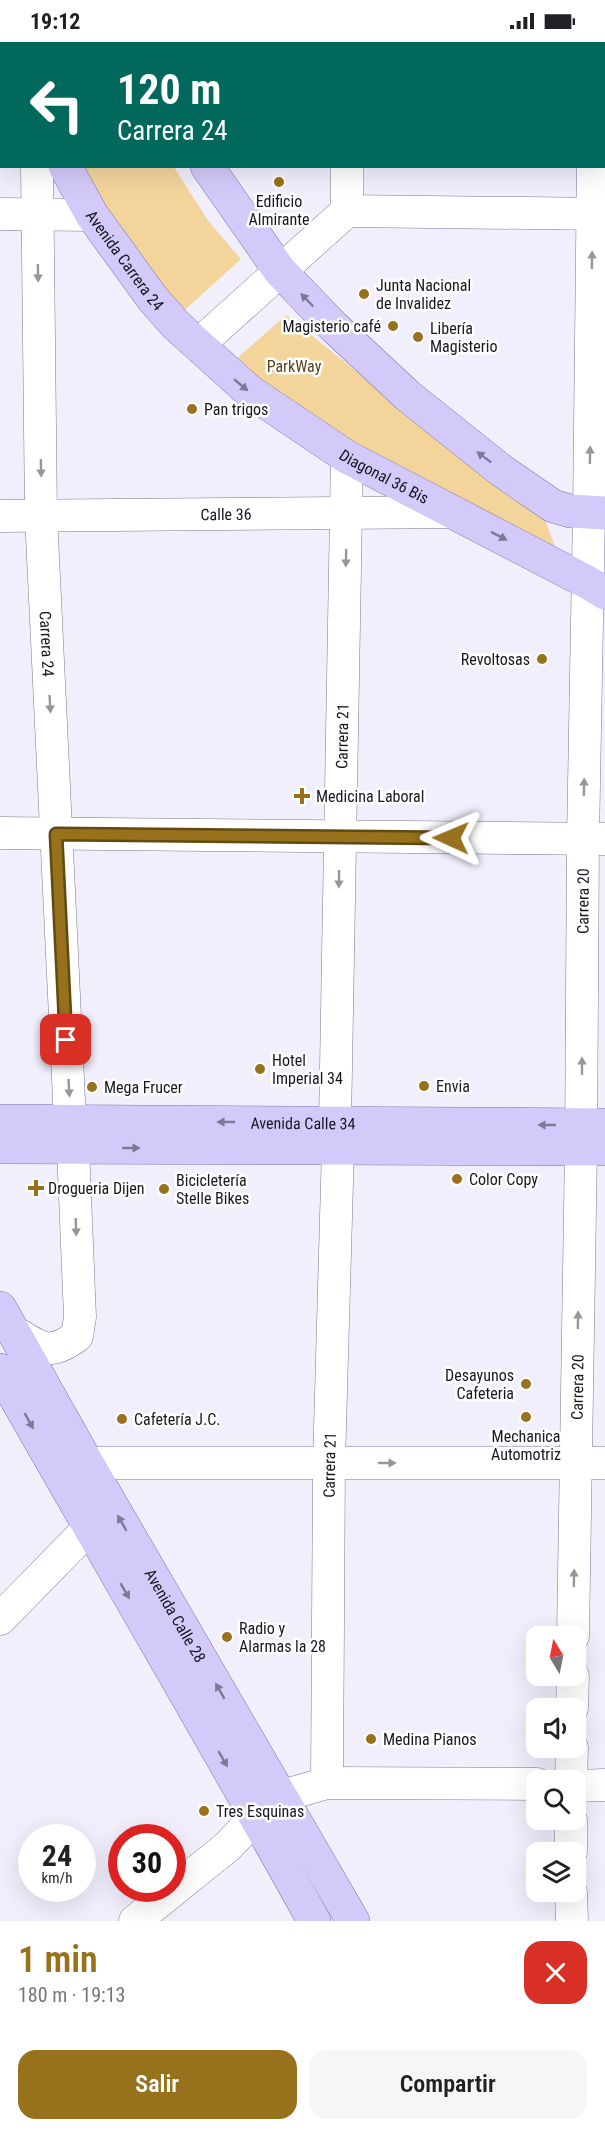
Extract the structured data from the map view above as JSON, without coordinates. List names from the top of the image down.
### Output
{
  "streets": {
    "main road": [
      "Avenida Carrera 24",
      "Diagonal 36 Bis",
      "Avenida Calle 34",
      "Avenida Calle 28"
    ],
    "street": [
      "Calle 36",
      "Carrera 24",
      "Carrera 21",
      "Carrera 20"
    ]
  },
  "crossings": [
    ["Avenida Carrera 24", "Diagonal 36 Bis"],
    ["Diagonal 36 Bis", "Calle 36"],
    ["Diagonal 36 Bis", "Carrera 21"],
    ["Diagonal 36 Bis", "Carrera 20"],
    ["Calle 36", "Carrera 24"],
    ["Calle 36", "Carrera 21"],
    ["Carrera 24", "Avenida Calle 34"],
    ["Carrera 24", "Avenida Calle 28"],
    ["Carrera 21", "Avenida Calle 34"],
    ["Carrera 20", "Avenida Calle 34"]
  ],
  "one_way": ["Carrera 24", "Carrera 21", "Carrera 20"],
  "parks": ["ParkWay"],
  "places": {
    "other": [
      "Edificio Almirante",
      "Junta Nacional de Invalidez",
      "Magisterio café",
      "Libería Magisterio",
      "Pan trigos",
      "Revoltosas",
      "Hotel Imperial 34",
      "Envia",
      "Mega Frucer",
      "Color Copy",
      "Bicicletería Stelle Bikes",
      "Desayunos Cafeteria",
      "Mechanica Automotriz",
      "Cafetería J.C.",
      "Radio y Alarmas la 28",
      "Medina Pianos",
      "Tres Esquinas"
    ],
    "health": ["Medicina Laboral", "Drogueria Dijen"]
  },
  "north": "top",
  "page": {
    "status": "19:12",
    "turn": ["120 m", "Carrera 24"],
    "speed": "24 km/h",
    "limit": "30",
    "heading": ["1 min", "180 m · 19:13"],
    "buttons": ["Salir", "Compartir"]
  }
}
